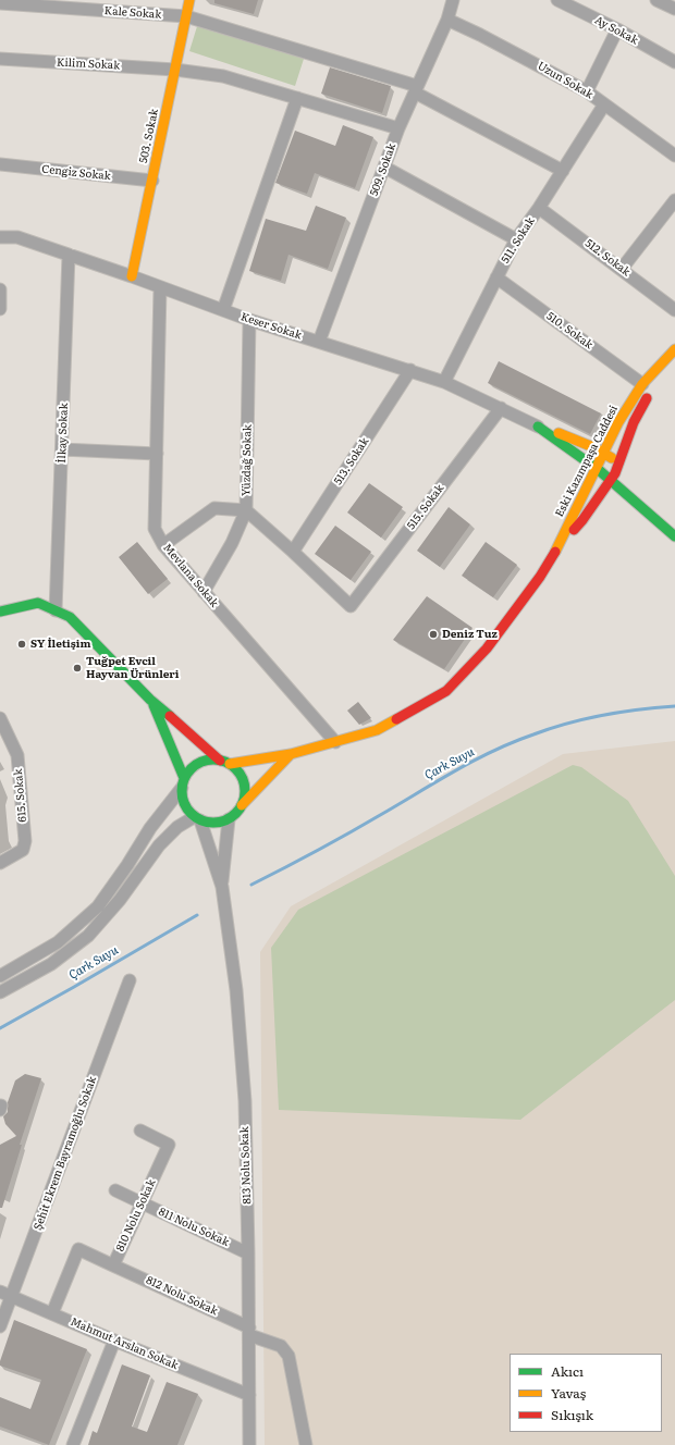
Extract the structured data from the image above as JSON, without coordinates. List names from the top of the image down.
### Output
{
  "streets": {
    "street": [
      "Kale Sokak",
      "Ay Sokak",
      "Kilim Sokak",
      "Uzun Sokak",
      "503. Sokak",
      "509. Sokak",
      "Cengiz Sokak",
      "511. Sokak",
      "512. Sokak",
      "Keser Sokak",
      "510. Sokak",
      "İlkay Sokak",
      "Yüzdağ Sokak",
      "513. Sokak",
      "Eski Kazımpaşa Caddesi",
      "515. Sokak",
      "Mevlana Sokak",
      "615. Sokak",
      "Şehit Ekrem Bayramoğlu Sokak",
      "813 Nolu Sokak",
      "810 Nolu Sokak",
      "811 Nolu Sokak",
      "812 Nolu Sokak",
      "Mahmut Arslan Sokak"
    ]
  },
  "crossings": [
    ["Kale Sokak", "503. Sokak"],
    ["Kale Sokak", "509. Sokak"],
    ["Kilim Sokak", "503. Sokak"],
    ["Kilim Sokak", "509. Sokak"],
    ["Uzun Sokak", "509. Sokak"],
    ["Uzun Sokak", "511. Sokak"],
    ["503. Sokak", "Cengiz Sokak"],
    ["503. Sokak", "Keser Sokak"],
    ["509. Sokak", "Keser Sokak"],
    ["511. Sokak", "512. Sokak"],
    ["511. Sokak", "Keser Sokak"],
    ["511. Sokak", "510. Sokak"],
    ["Keser Sokak", "İlkay Sokak"],
    ["Keser Sokak", "Yüzdağ Sokak"],
    ["Keser Sokak", "513. Sokak"],
    ["Keser Sokak", "515. Sokak"],
    ["Keser Sokak", "Mevlana Sokak"],
    ["510. Sokak", "Eski Kazımpaşa Caddesi"],
    ["Yüzdağ Sokak", "513. Sokak"],
    ["Yüzdağ Sokak", "515. Sokak"],
    ["Eski Kazımpaşa Caddesi", "Mevlana Sokak"],
    ["Şehit Ekrem Bayramoğlu Sokak", "Mahmut Arslan Sokak"],
    ["813 Nolu Sokak", "811 Nolu Sokak"],
    ["813 Nolu Sokak", "812 Nolu Sokak"],
    ["813 Nolu Sokak", "Mahmut Arslan Sokak"],
    ["810 Nolu Sokak", "811 Nolu Sokak"],
    ["810 Nolu Sokak", "812 Nolu Sokak"],
    ["810 Nolu Sokak", "Mahmut Arslan Sokak"]
  ],
  "water": ["Çark Suyu"],
  "places": ["Deniz Tuz", "SY İletişim", "Tuğpet Evcil Hayvan Ürünleri"],
  "legend": ["Akıcı", "Yavaş", "Sıkışık"]
}
